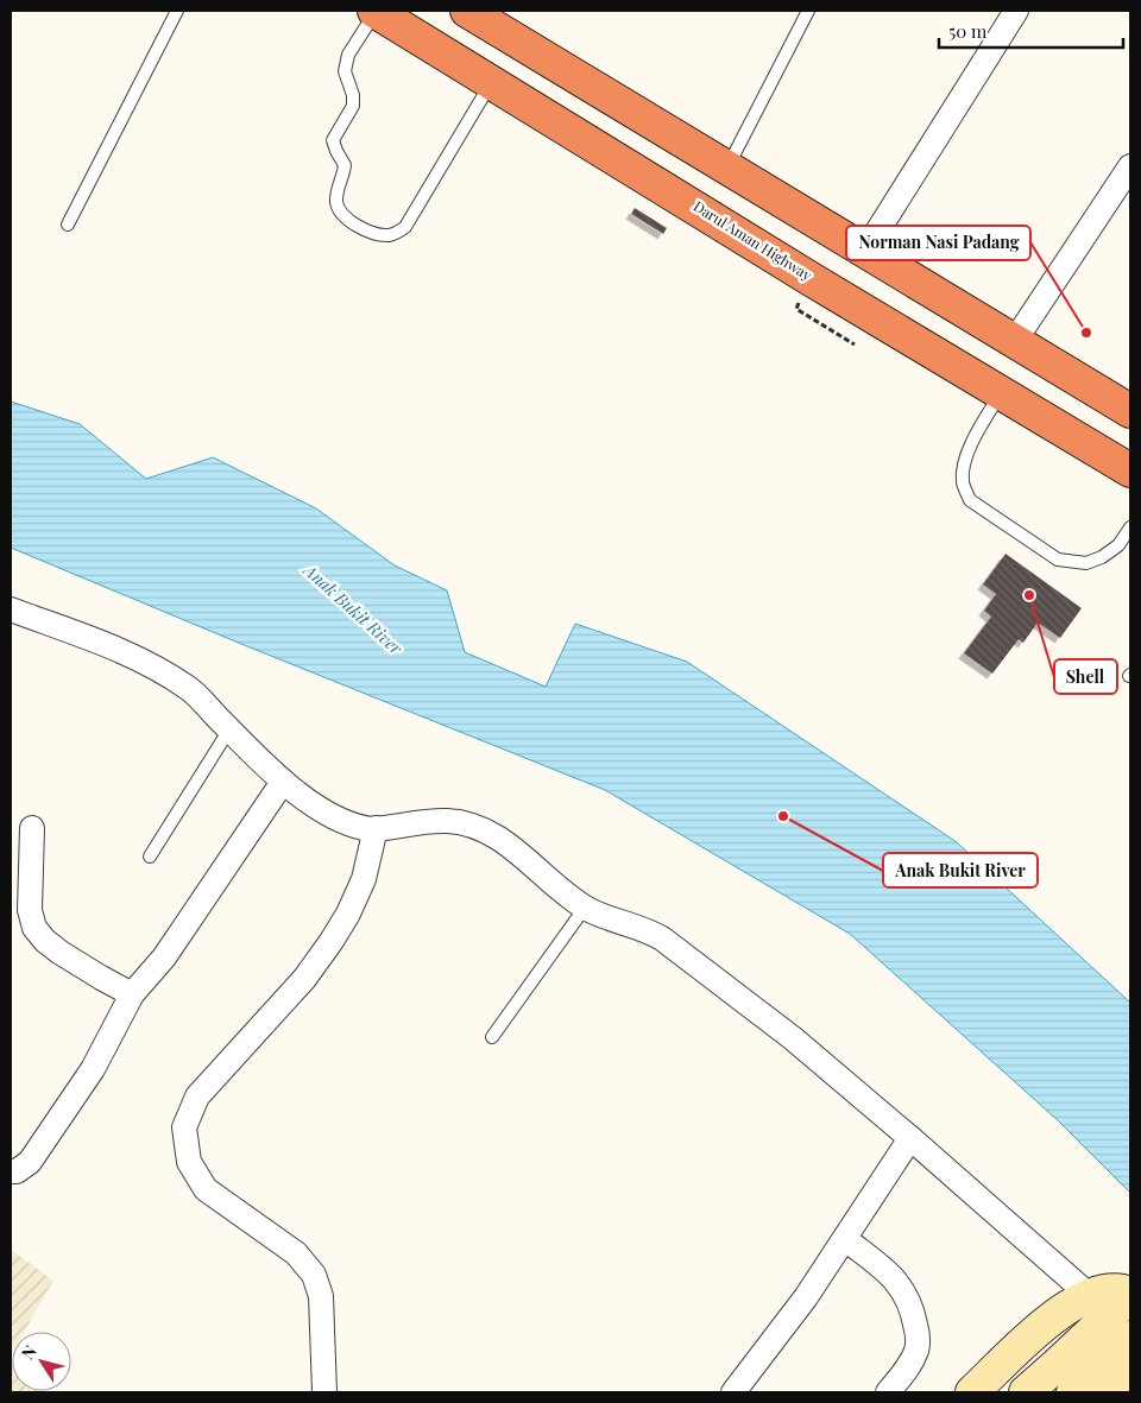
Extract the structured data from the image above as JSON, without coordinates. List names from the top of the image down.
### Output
{
  "streets": {
    "highway": ["Darul Aman Highway"]
  },
  "water": ["Anak Bukit River"],
  "places": ["Norman Nasi Padang", "Shell", "Anak Bukit River"],
  "scale_bar": "50 m",
  "north": "top left"
}
